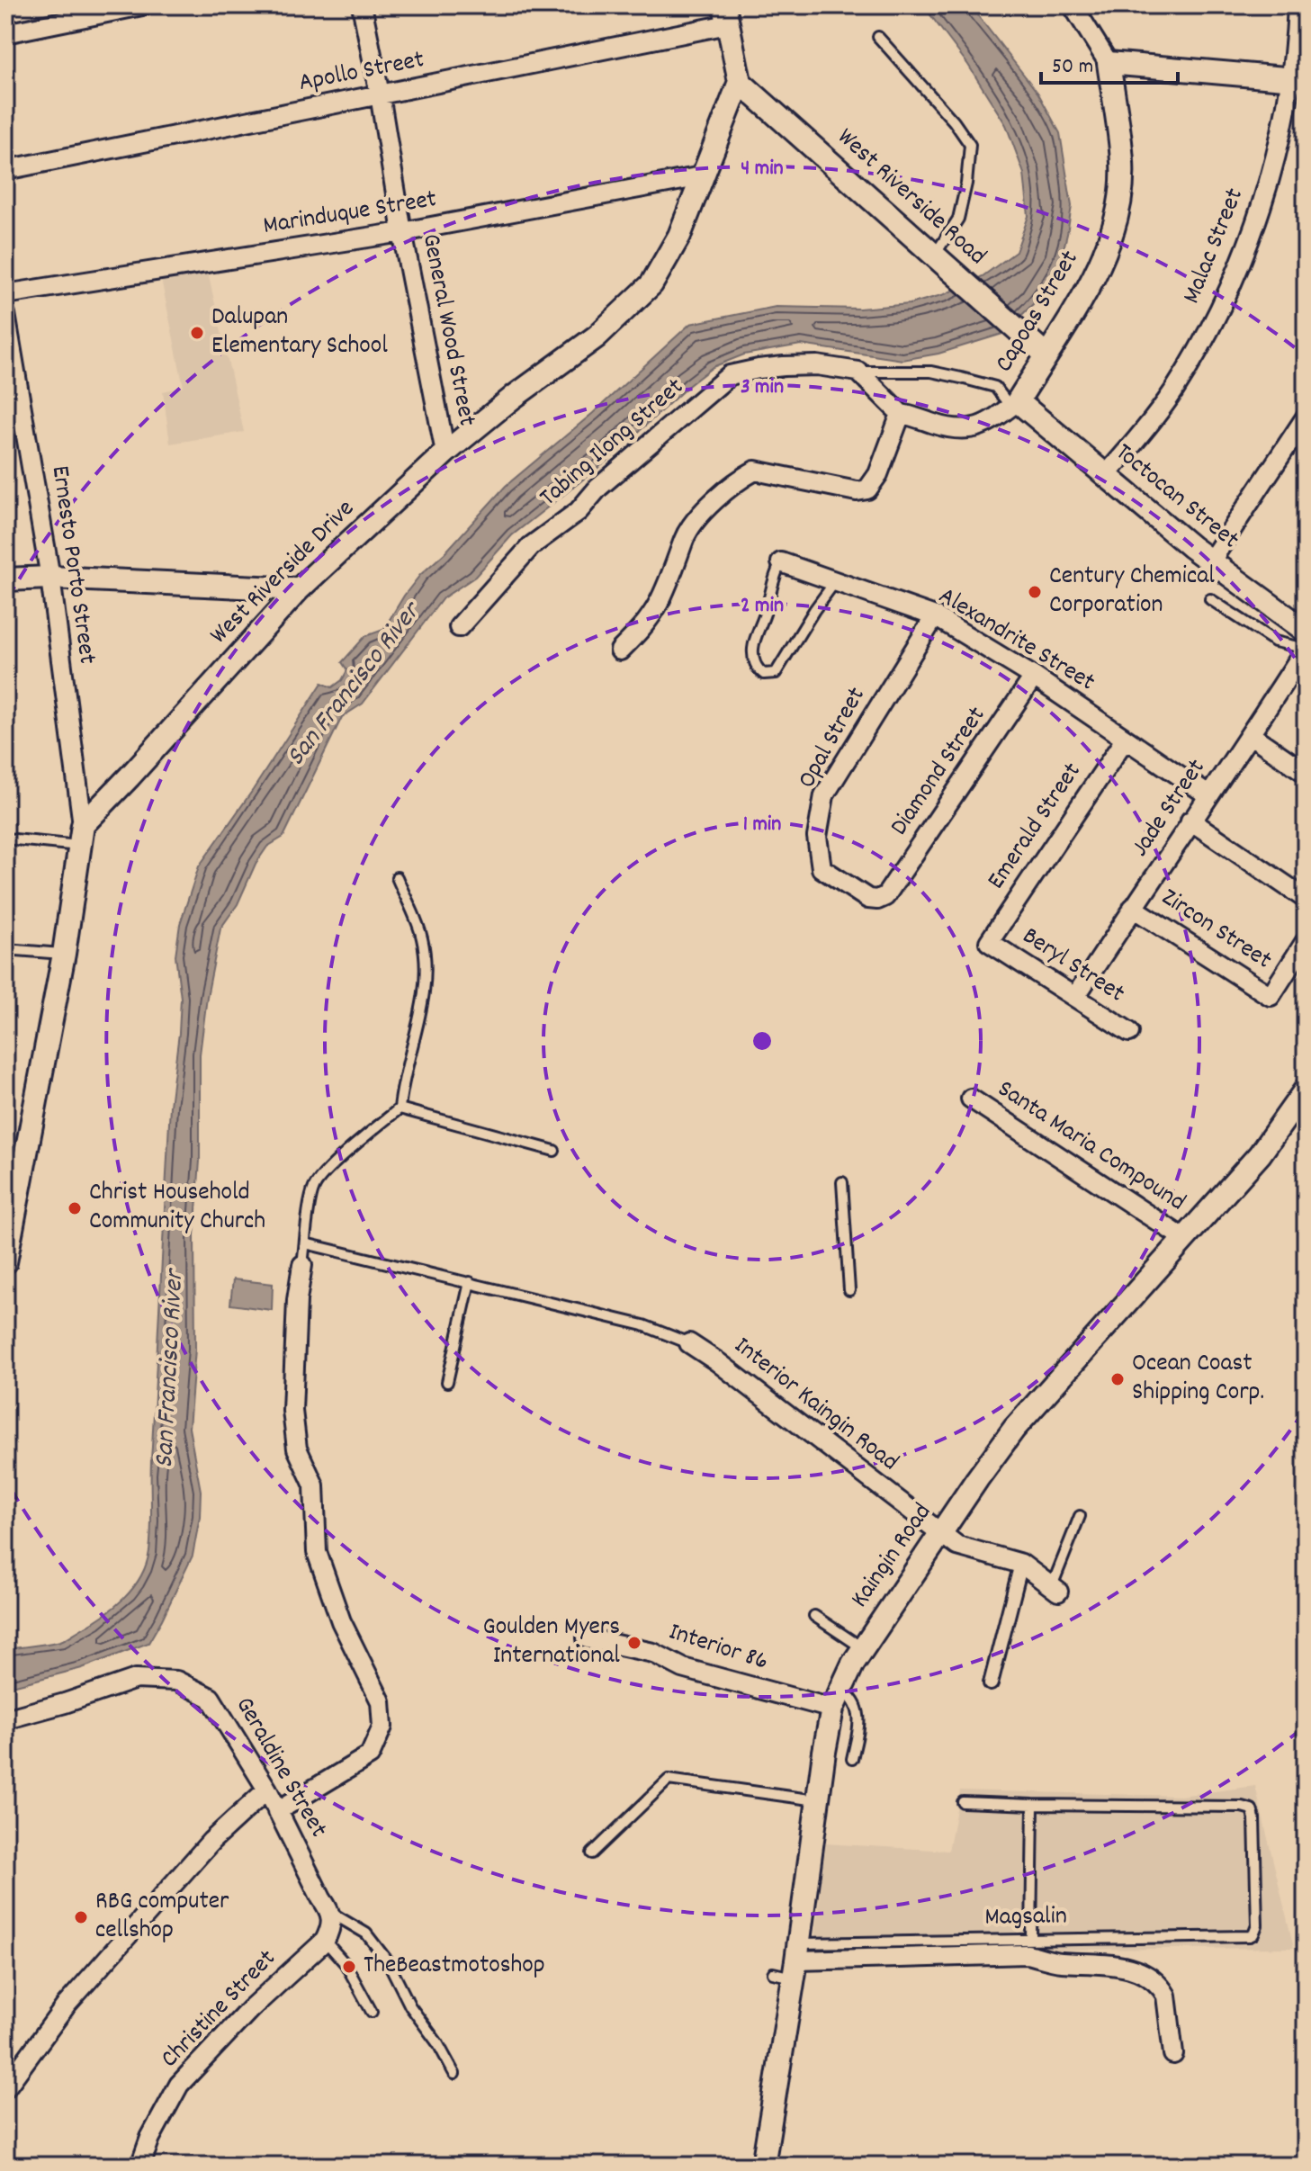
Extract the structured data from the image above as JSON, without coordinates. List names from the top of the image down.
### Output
{
  "streets": {
    "street": [
      "Apollo Street",
      "West Riverside Road",
      "Marinduque Street",
      "Malac Street",
      "Capoas Street",
      "General Wood Street",
      "Tabing Ilong Street",
      "Toctocan Street",
      "Ernesto Porto Street",
      "West Riverside Drive",
      "Alexandrite Street",
      "Opal Street",
      "Diamond Street",
      "Jade Street",
      "Emerald Street",
      "Zircon Street",
      "Beryl Street",
      "Santa Maria Compound",
      "Interior Kaingin Road",
      "Kaingin Road",
      "Interior 86",
      "Geraldine Street",
      "Christine Street"
    ],
    "lane": ["Magsalin"]
  },
  "crossings": [
    ["Apollo Street", "General Wood Street"],
    ["West Riverside Road", "Capoas Street"],
    ["West Riverside Road", "West Riverside Drive"],
    ["Marinduque Street", "General Wood Street"],
    ["Marinduque Street", "West Riverside Drive"],
    ["Malac Street", "Toctocan Street"],
    ["Capoas Street", "Toctocan Street"],
    ["General Wood Street", "West Riverside Drive"],
    ["Ernesto Porto Street", "West Riverside Drive"],
    ["Alexandrite Street", "Opal Street"],
    ["Alexandrite Street", "Diamond Street"],
    ["Alexandrite Street", "Jade Street"],
    ["Alexandrite Street", "Emerald Street"],
    ["Opal Street", "Diamond Street"],
    ["Jade Street", "Zircon Street"],
    ["Jade Street", "Beryl Street"],
    ["Emerald Street", "Beryl Street"],
    ["Santa Maria Compound", "Kaingin Road"],
    ["Interior Kaingin Road", "Kaingin Road"],
    ["Kaingin Road", "Interior 86"],
    ["Kaingin Road", "Magsalin"]
  ],
  "water": ["San Francisco River"],
  "places": [
    "Dalupan Elementary School",
    "Century Chemical Corporation",
    "Christ Household Community Church",
    "Ocean Coast Shipping Corp.",
    "Goulden Myers International",
    "RBG computer cellshop",
    "TheBeastmotoshop"
  ],
  "scale_bar": "50 m",
  "rings": [
    "4 min",
    "3 min",
    "2 min",
    "1 min"
  ]
}
